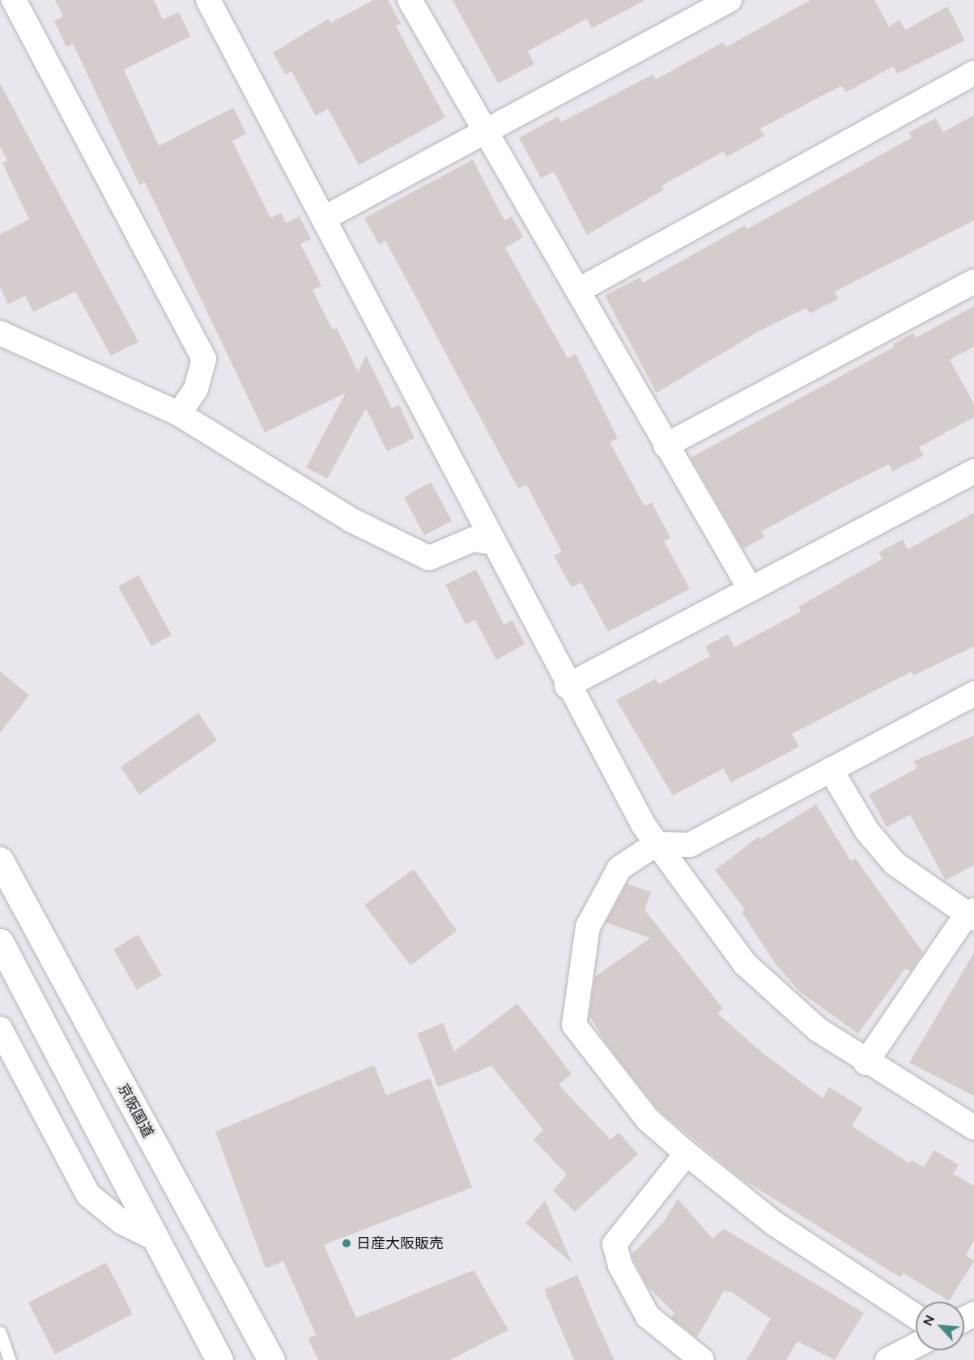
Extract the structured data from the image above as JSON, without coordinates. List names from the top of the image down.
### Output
{
  "streets": {
    "highway": ["京阪国道"]
  },
  "places": ["日産大阪販売"],
  "north": "top left"
}
